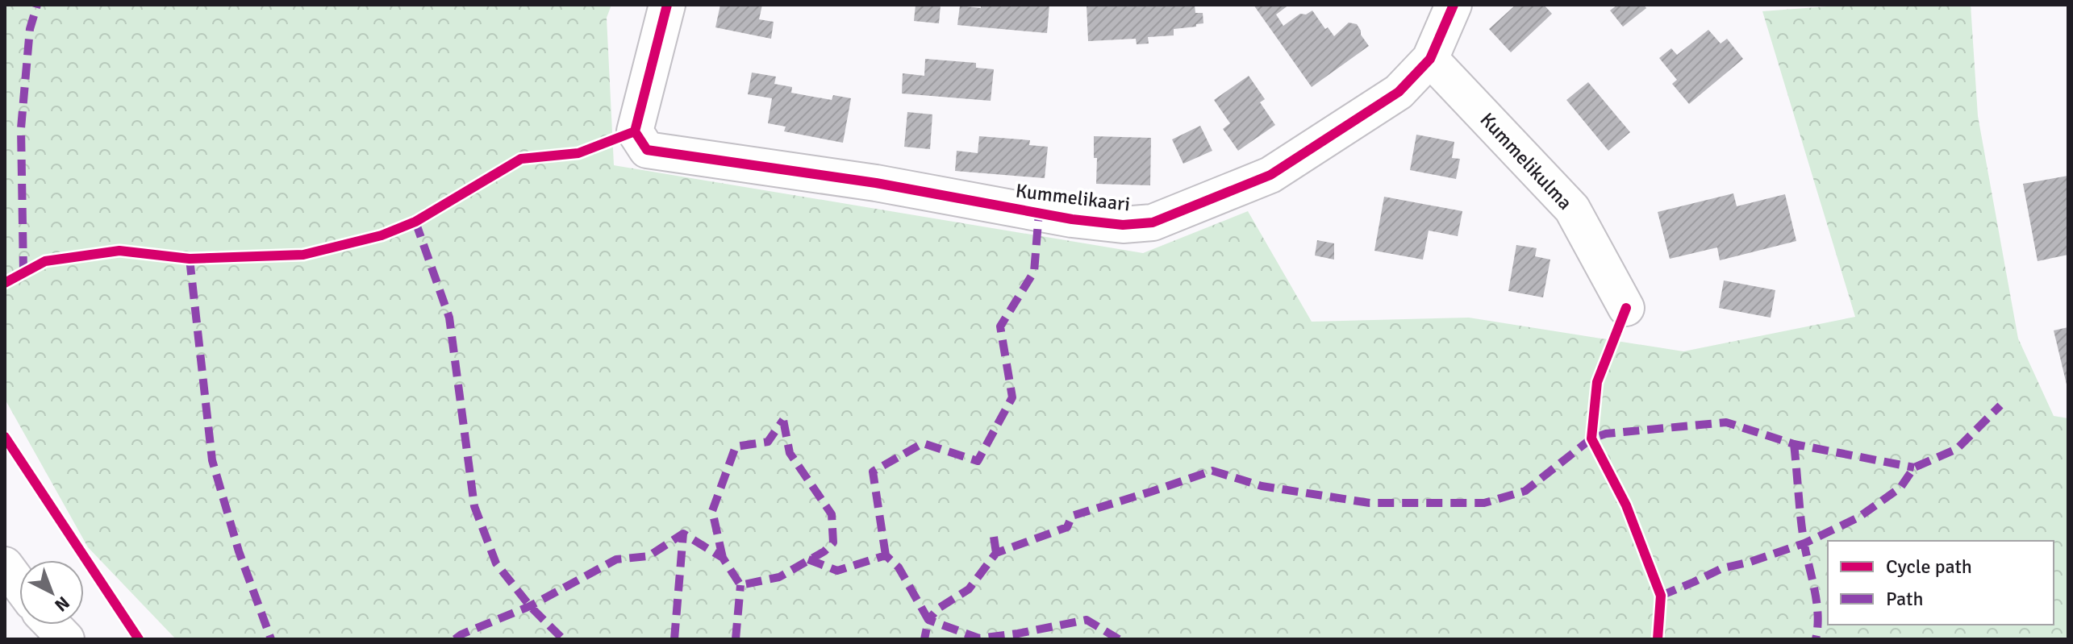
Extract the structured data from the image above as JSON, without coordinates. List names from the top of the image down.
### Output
{
  "streets": {
    "street": ["Kummelikulma", "Kummelikaari"]
  },
  "crossings": [
    ["Kummelikulma", "Kummelikaari"]
  ],
  "legend": ["Cycle path", "Path"],
  "north": "bottom right"
}
